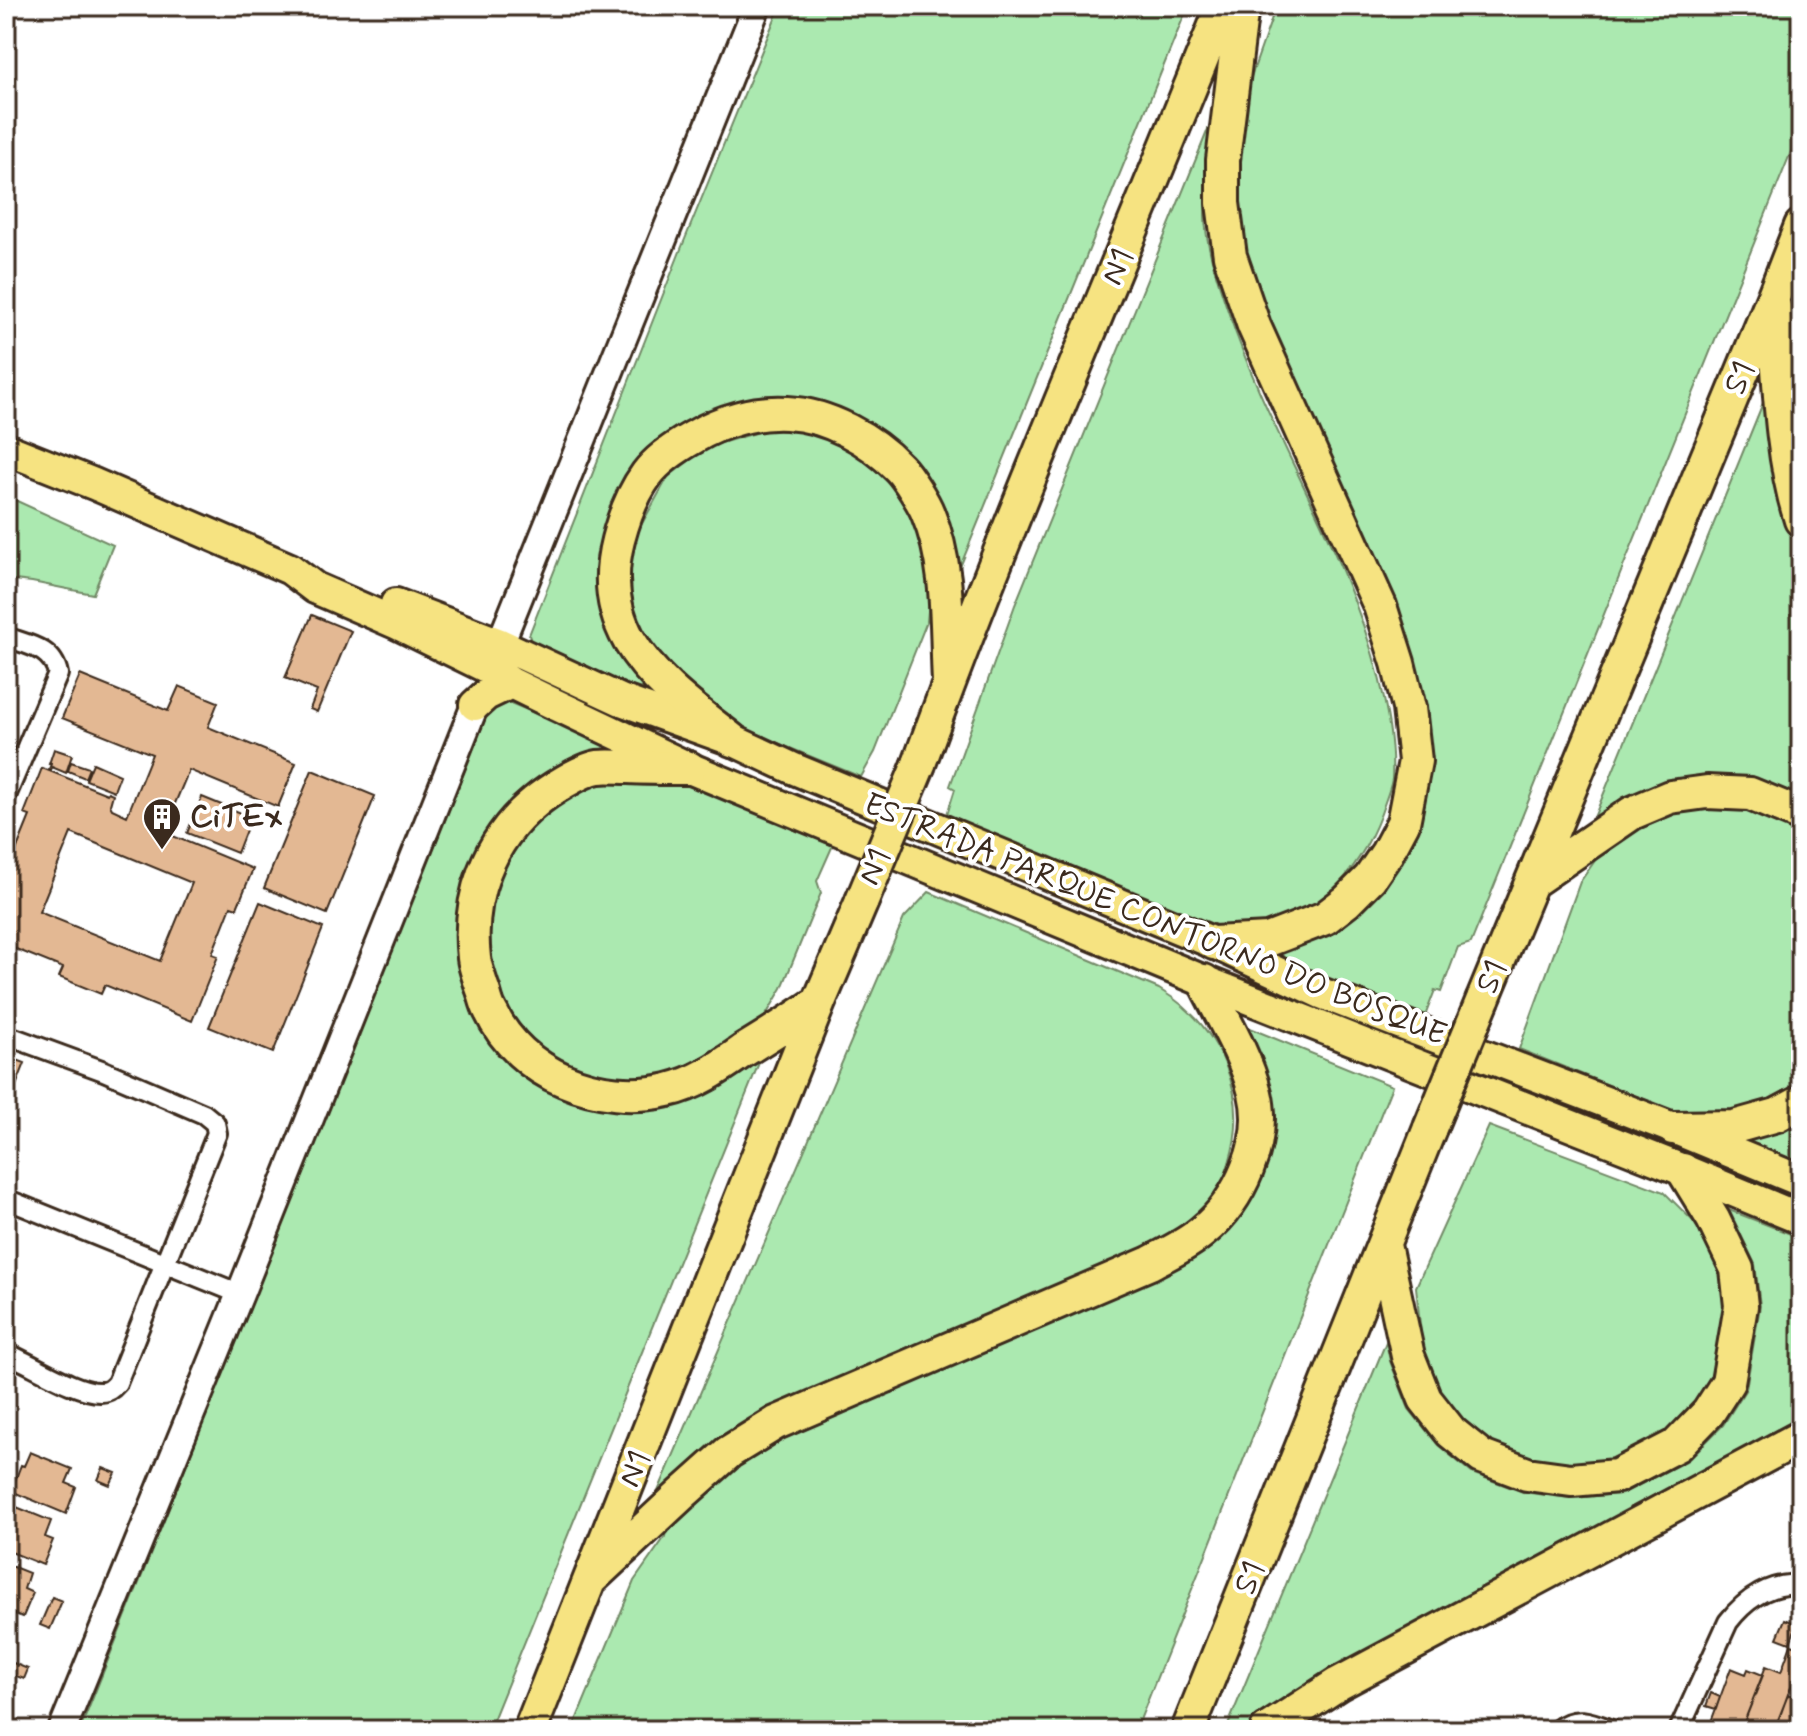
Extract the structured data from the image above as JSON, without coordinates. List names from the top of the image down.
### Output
{
  "streets": {
    "highway": ["N1", "S1"],
    "main road": ["ESTRADA PARQUE CONTORNO DO BOSQUE"]
  },
  "places": {
    "building": ["CiTEx"]
  }
}
